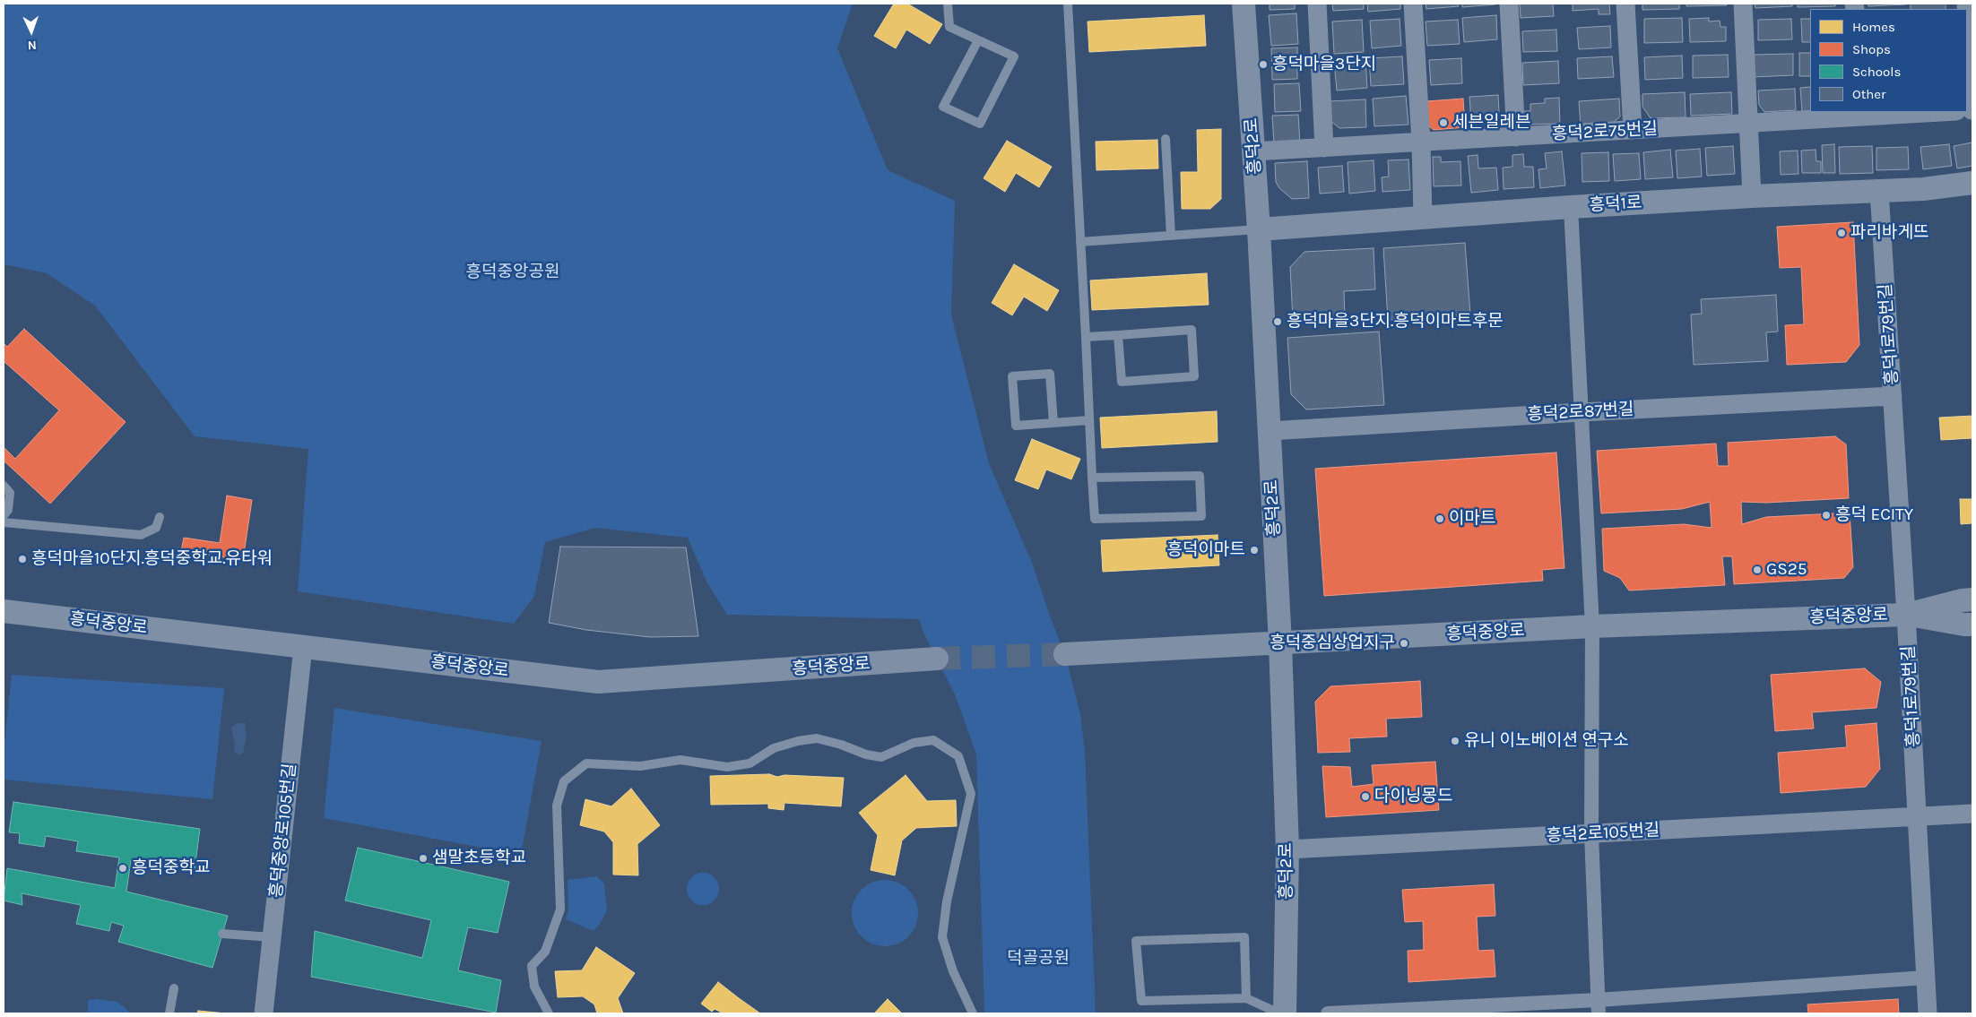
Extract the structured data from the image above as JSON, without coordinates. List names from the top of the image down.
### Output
{
  "streets": {
    "street": [
      "흥덕2로75번길",
      "흥덕2로",
      "흥덕1로",
      "흥덕1로79번길",
      "흥덕2로87번길",
      "흥덕중앙로",
      "흥덕중앙로105번길",
      "흥덕2로105번길"
    ]
  },
  "crossings": [
    ["흥덕2로75번길", "흥덕2로"],
    ["흥덕2로", "흥덕1로"],
    ["흥덕2로", "흥덕2로87번길"],
    ["흥덕2로", "흥덕중앙로"],
    ["흥덕2로", "흥덕2로105번길"],
    ["흥덕1로", "흥덕1로79번길"],
    ["흥덕1로79번길", "흥덕2로87번길"],
    ["흥덕1로79번길", "흥덕중앙로"],
    ["흥덕1로79번길", "흥덕2로105번길"],
    ["흥덕중앙로", "흥덕중앙로105번길"]
  ],
  "parks": ["흥덕중앙공원", "덕골공원"],
  "places": [
    "흥덕마을3단지",
    "세븐일레븐",
    "파리바게뜨",
    "흥덕마을3단지.흥덕이마트후문",
    "흥덕 ECITY",
    "이마트",
    "흥덕이마트",
    "흥덕마을10단지.흥덕중학교.유타워",
    "GS25",
    "흥덕중심상업지구",
    "유니 이노베이션 연구소",
    "다이닝몽드",
    "샘말초등학교",
    "흥덕중학교"
  ],
  "legend": [
    "Homes",
    "Shops",
    "Schools",
    "Other"
  ],
  "north": "bottom"
}
